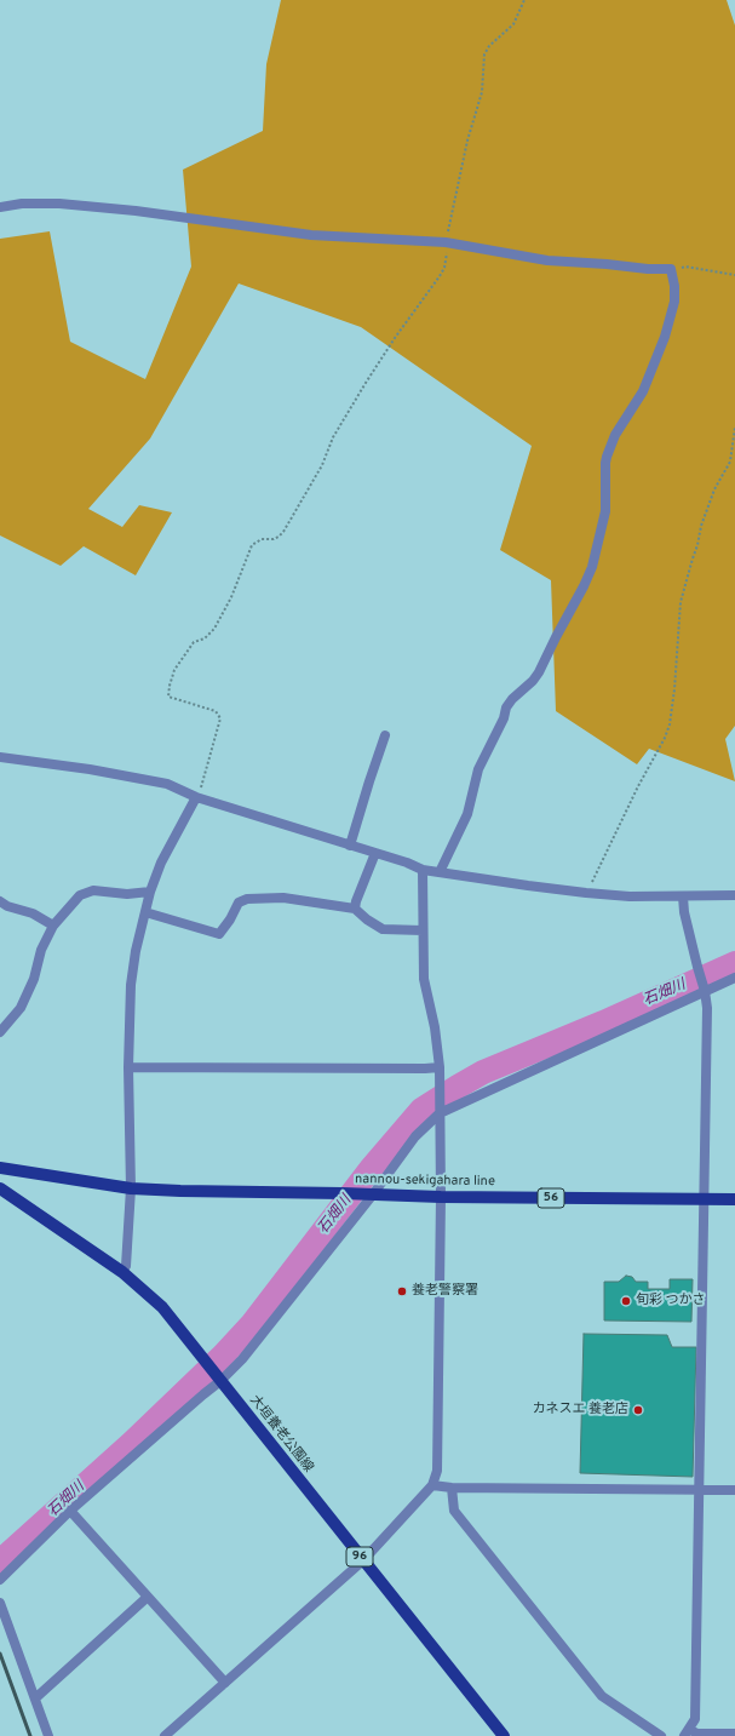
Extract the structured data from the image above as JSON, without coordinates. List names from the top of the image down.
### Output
{
  "streets": {
    "main road": [
      "nannou-sekigahara line",
      "56",
      "大垣養老公園線",
      "96"
    ]
  },
  "water": ["石畑川"],
  "places": ["養老警察署", "旬彩 つかさ", "カネスエ 養老店"]
}
